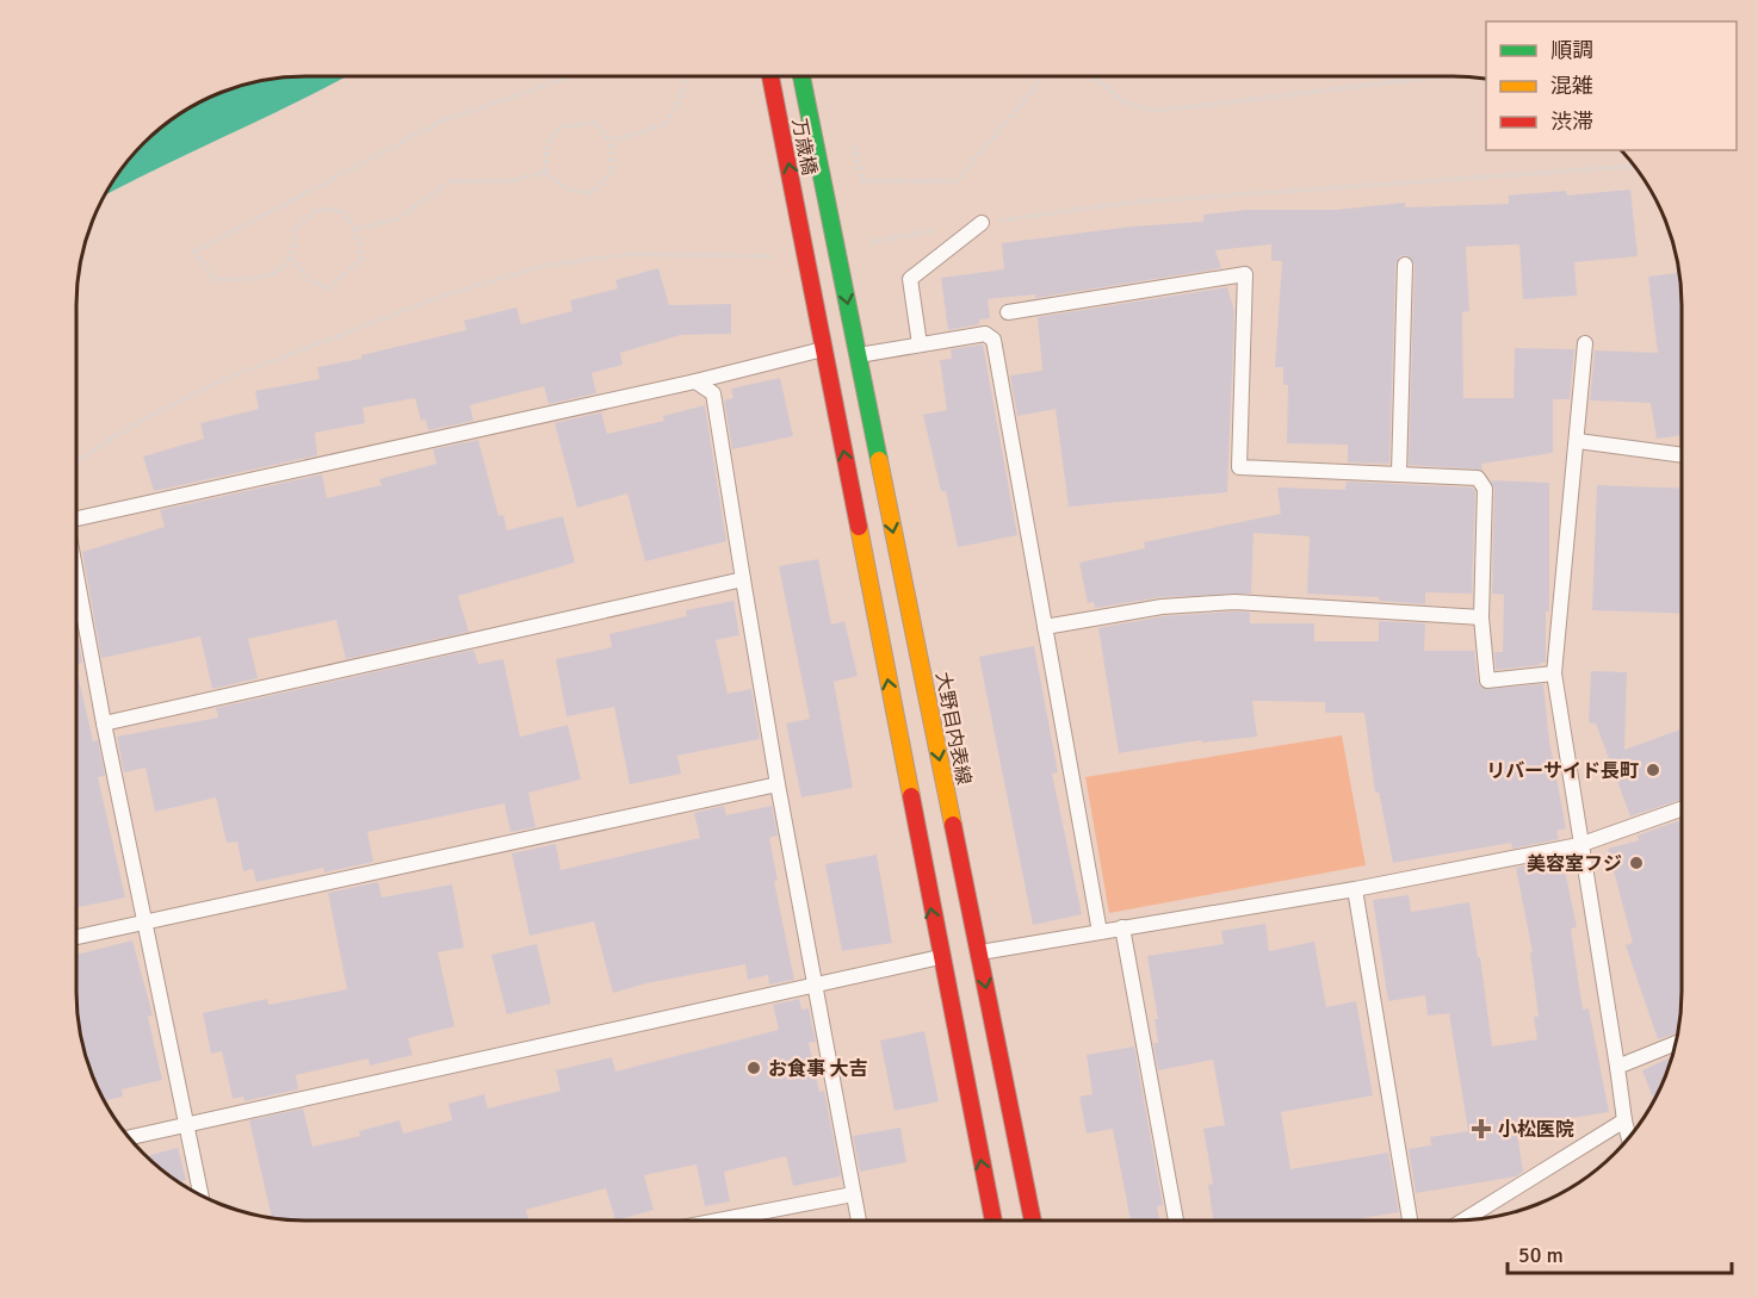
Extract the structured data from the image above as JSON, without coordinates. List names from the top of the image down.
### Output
{
  "streets": {
    "main road": ["万歳橋", "大野目内表線"]
  },
  "crossings": [
    ["万歳橋", "大野目内表線"]
  ],
  "places": {
    "other": ["リバーサイド長町", "美容室フジ", "お食事 大吉"],
    "health": ["小松医院"]
  },
  "legend": ["順調", "混雑", "渋滞"],
  "scale_bar": "50 m"
}
